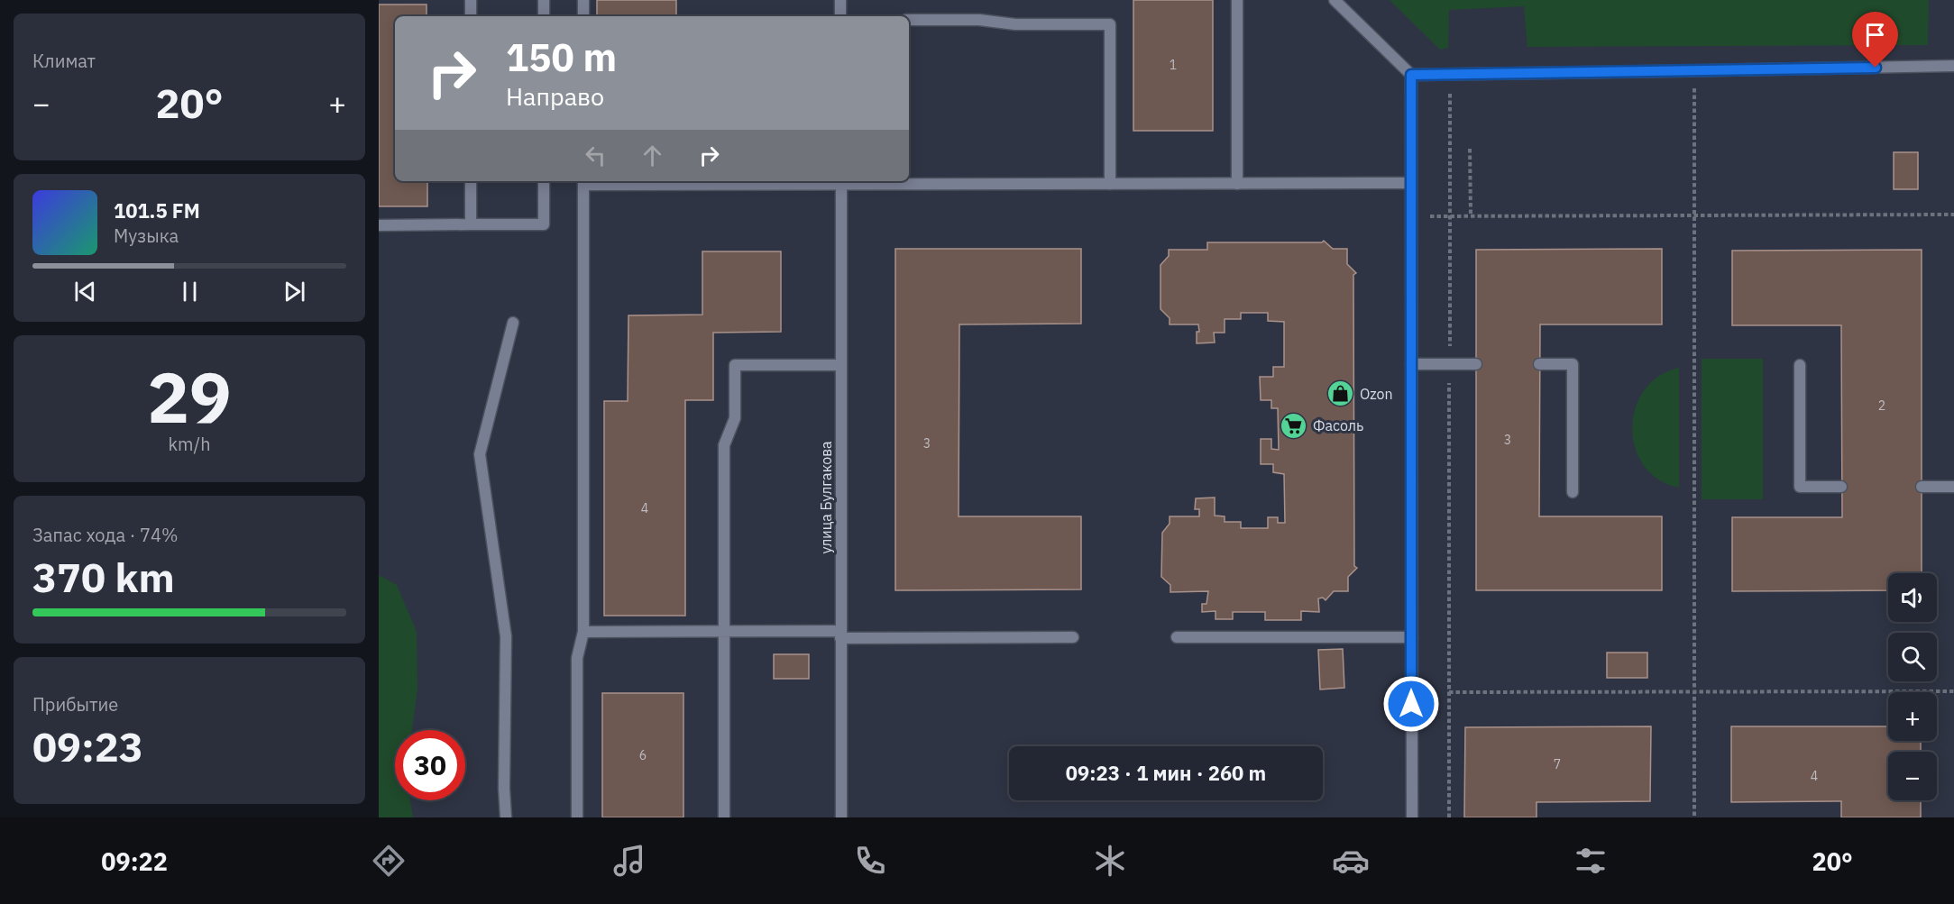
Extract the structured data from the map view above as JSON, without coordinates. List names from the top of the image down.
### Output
{
  "streets": {
    "street": ["улица Булгакова"]
  },
  "places": {
    "shop": ["Ozon"],
    "supermarket": ["Фасоль"]
  },
  "house_numbers": [
    "1",
    "2",
    "3",
    "3",
    "4",
    "6",
    "7",
    "4"
  ],
  "page": {
    "tile": [
      "Климат",
      ["29", "km/h"],
      ["Запас хода · 74%", "370 km"],
      ["Прибытие", "09:23"]
    ],
    "turn": ["150 m", "Направо"],
    "heat": ["−", "20°", "+"],
    "song": ["101.5 FM", "Музыка"],
    "map_buttons": ["+", "−"],
    "limit": "30",
    "trip": "09:23 · 1 мин · 260 m",
    "tabs": ["09:22", "20°"]
  }
}
